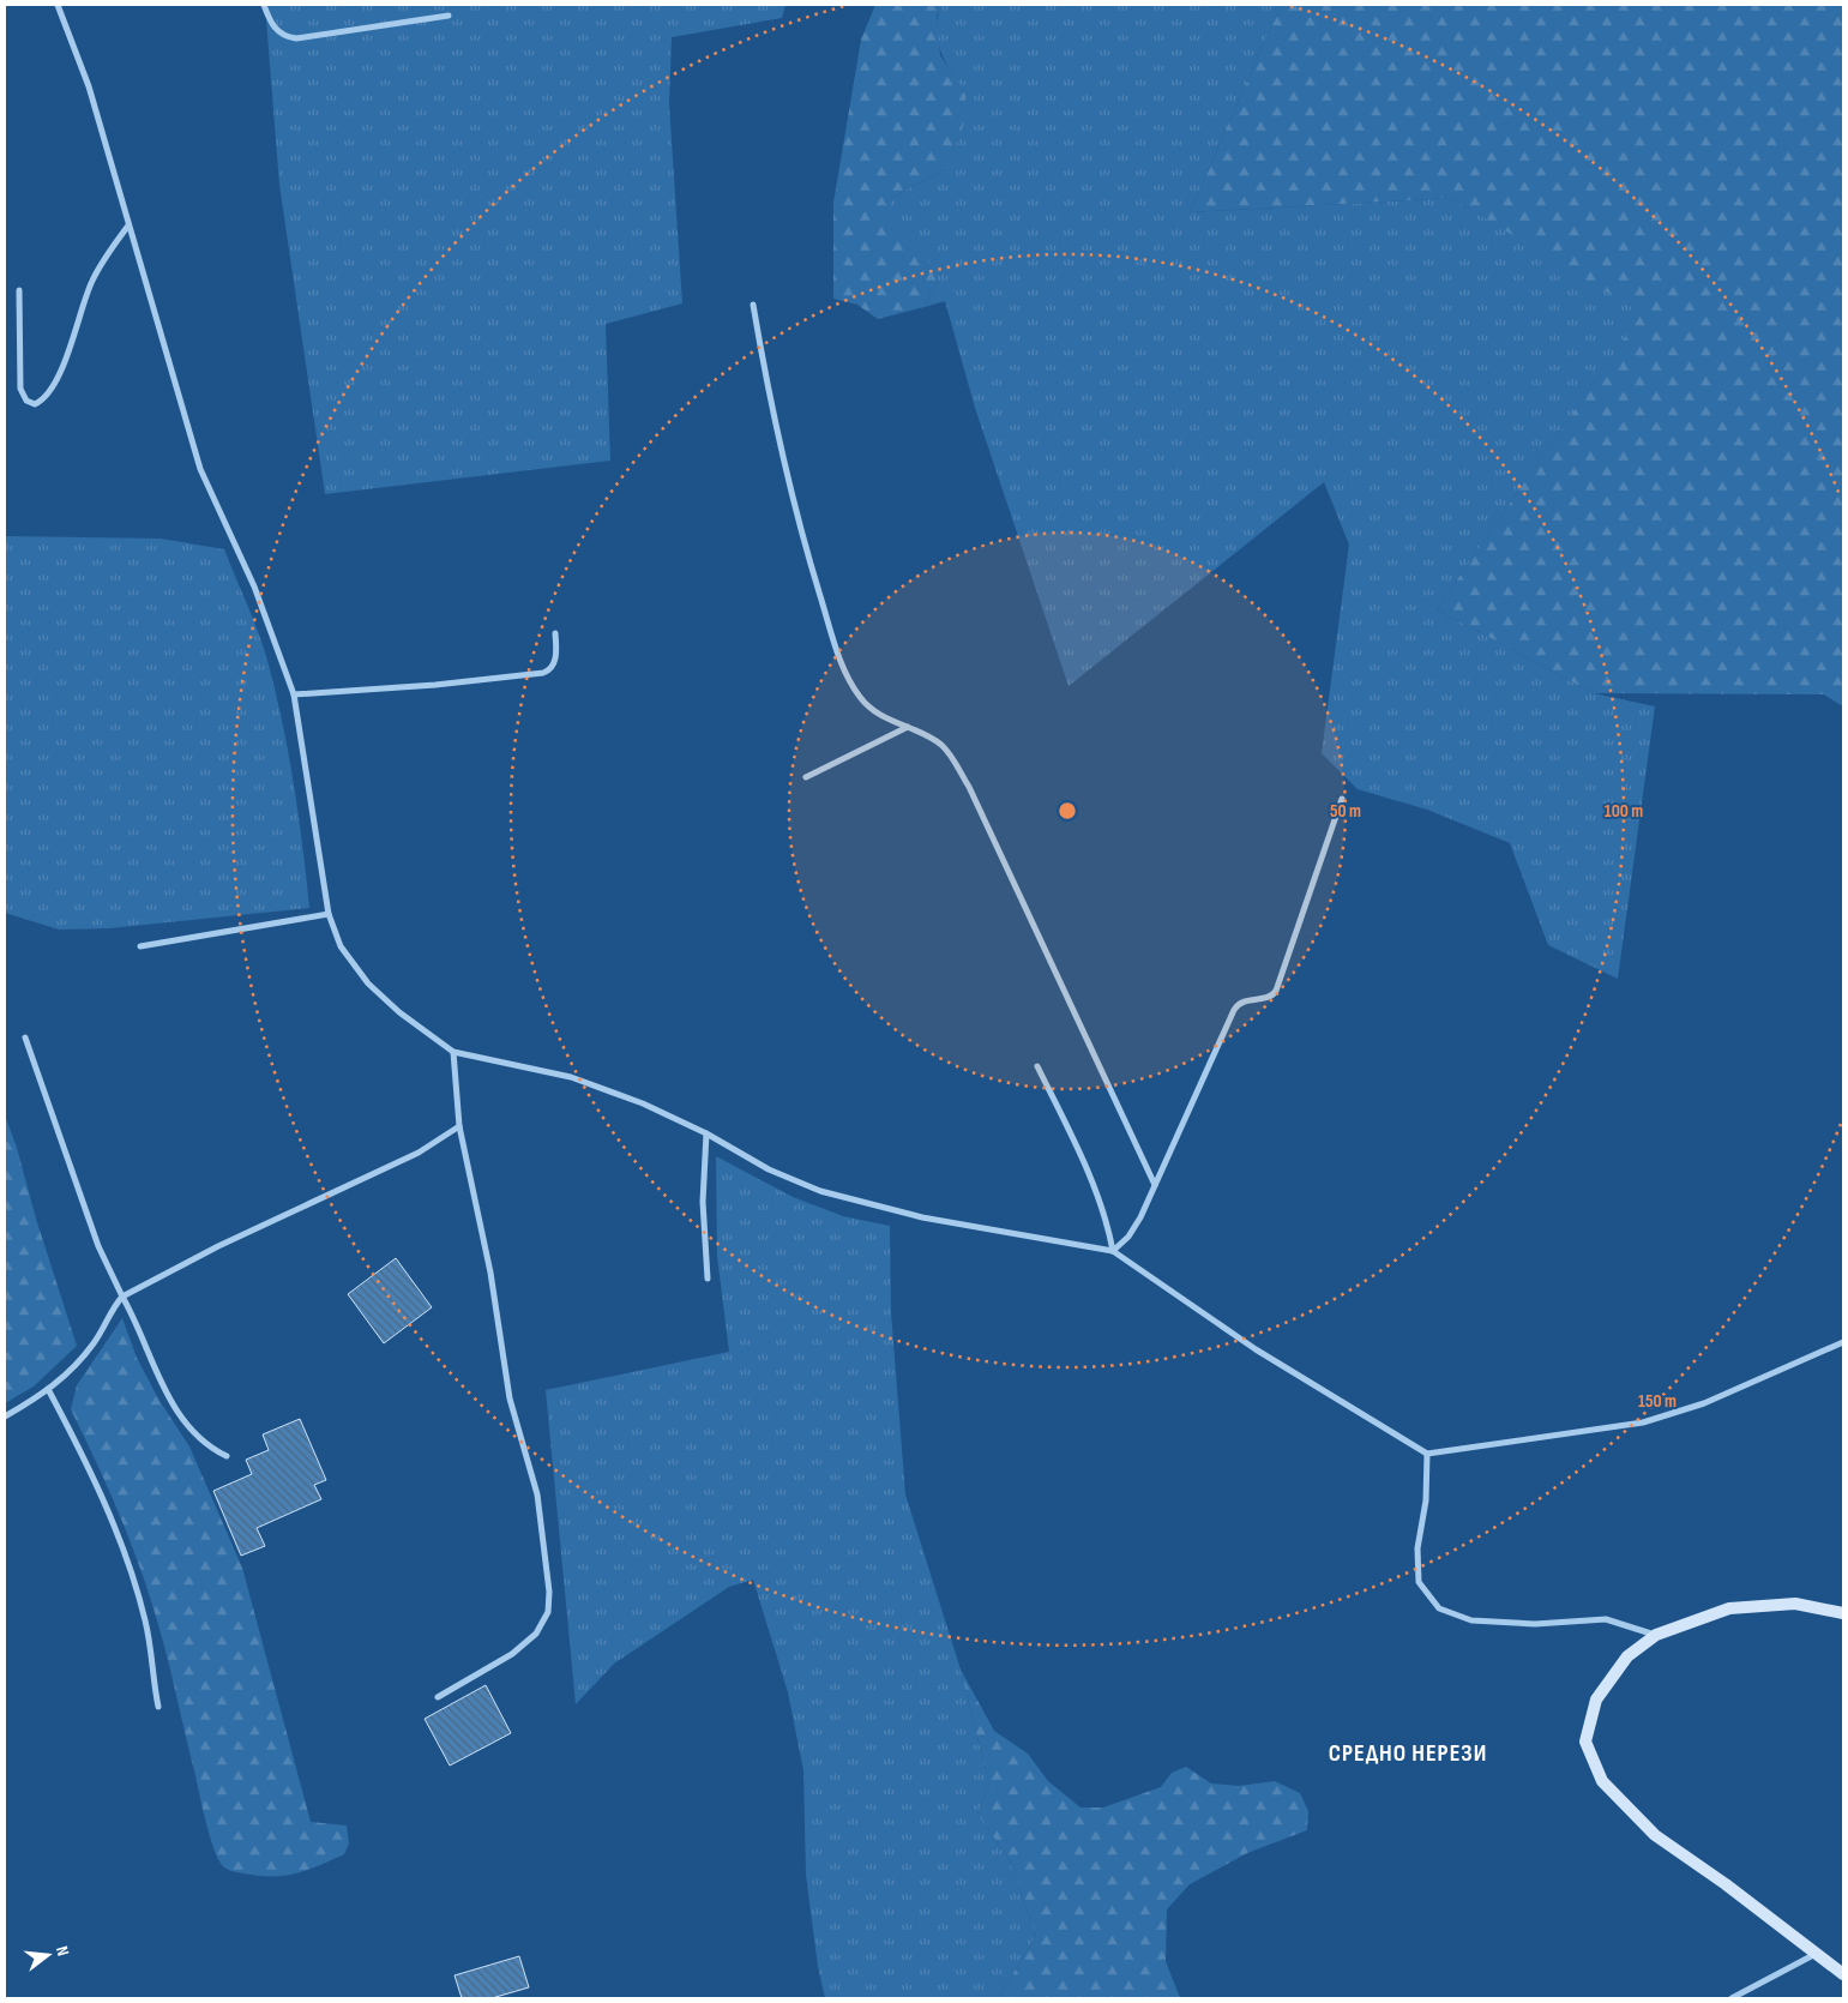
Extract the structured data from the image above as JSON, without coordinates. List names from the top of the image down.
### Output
{
  "districts": ["СРЕДНО НЕРЕЗИ"],
  "north": "right",
  "rings": ["50 m", "100 m", "150 m"]
}
